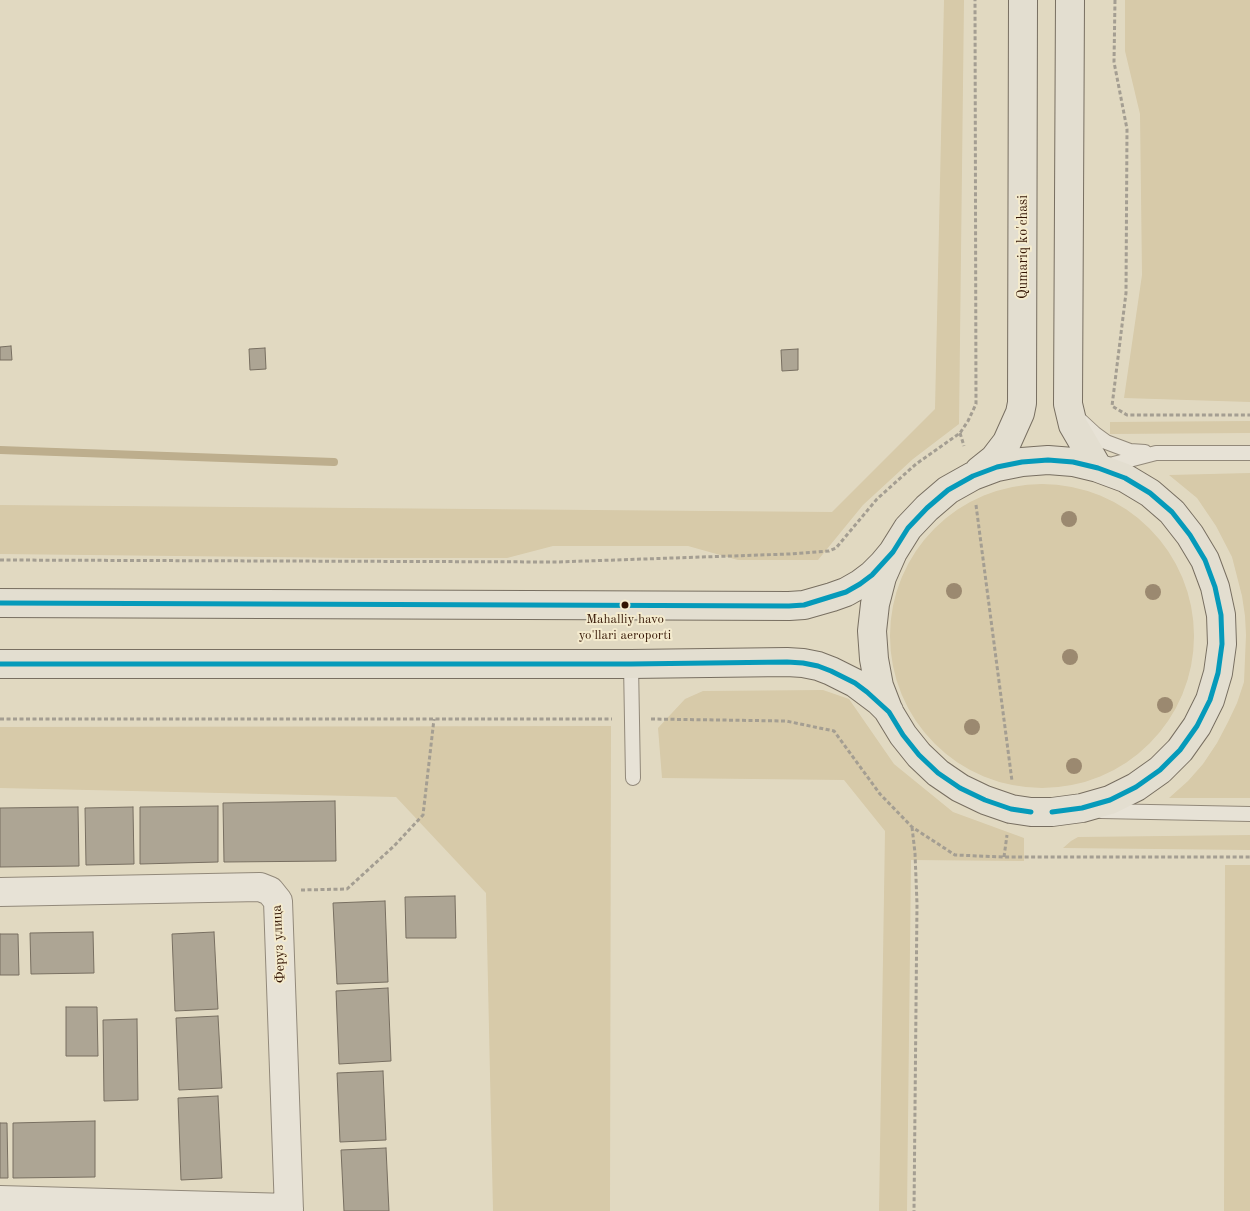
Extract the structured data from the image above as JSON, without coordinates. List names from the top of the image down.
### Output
{
  "streets": {
    "main road": ["Qumariq ko'chasi"],
    "street": ["Феруз улица"]
  },
  "places": ["Mahalliy havo yo'llari aeroporti"]
}
